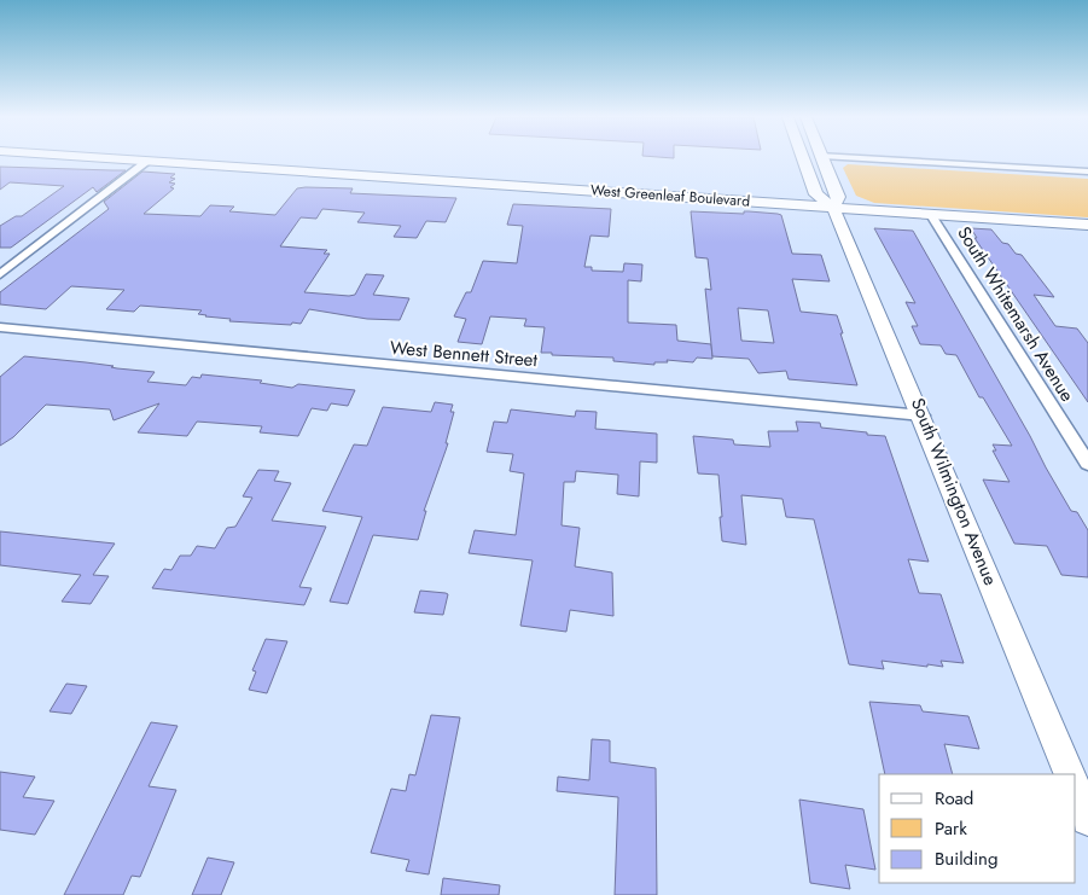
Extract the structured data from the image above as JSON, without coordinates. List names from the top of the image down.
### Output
{
  "streets": {
    "street": [
      "West Greenleaf Boulevard",
      "South Whitemarsh Avenue",
      "West Bennett Street",
      "South Wilmington Avenue"
    ]
  },
  "crossings": [
    ["West Greenleaf Boulevard", "South Whitemarsh Avenue"],
    ["West Greenleaf Boulevard", "South Wilmington Avenue"],
    ["West Bennett Street", "South Wilmington Avenue"]
  ],
  "legend": ["Road", "Park", "Building"]
}
